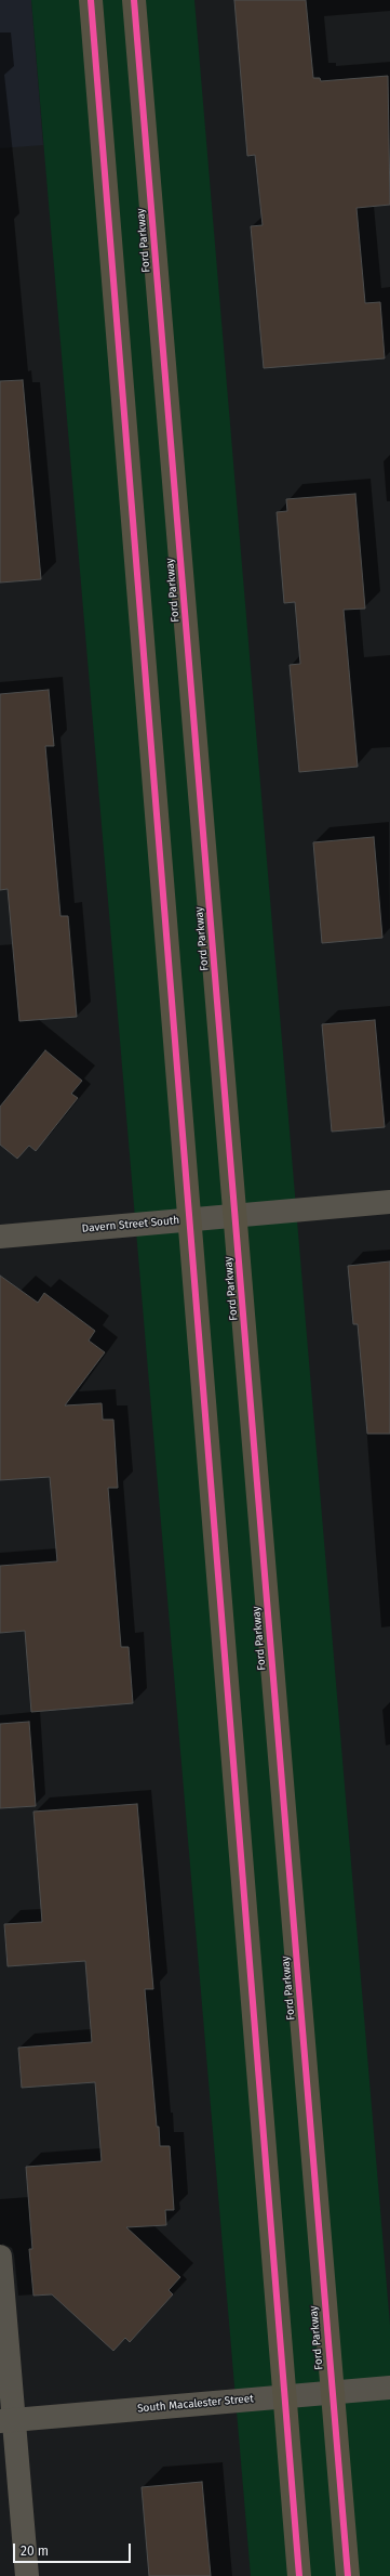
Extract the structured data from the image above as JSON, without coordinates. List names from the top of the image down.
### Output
{
  "streets": {
    "main road": ["Ford Parkway"],
    "street": ["Davern Street South", "South Macalester Street"]
  },
  "crossings": [
    ["Ford Parkway", "Davern Street South"],
    ["Ford Parkway", "South Macalester Street"]
  ],
  "scale_bar": "20 m"
}
